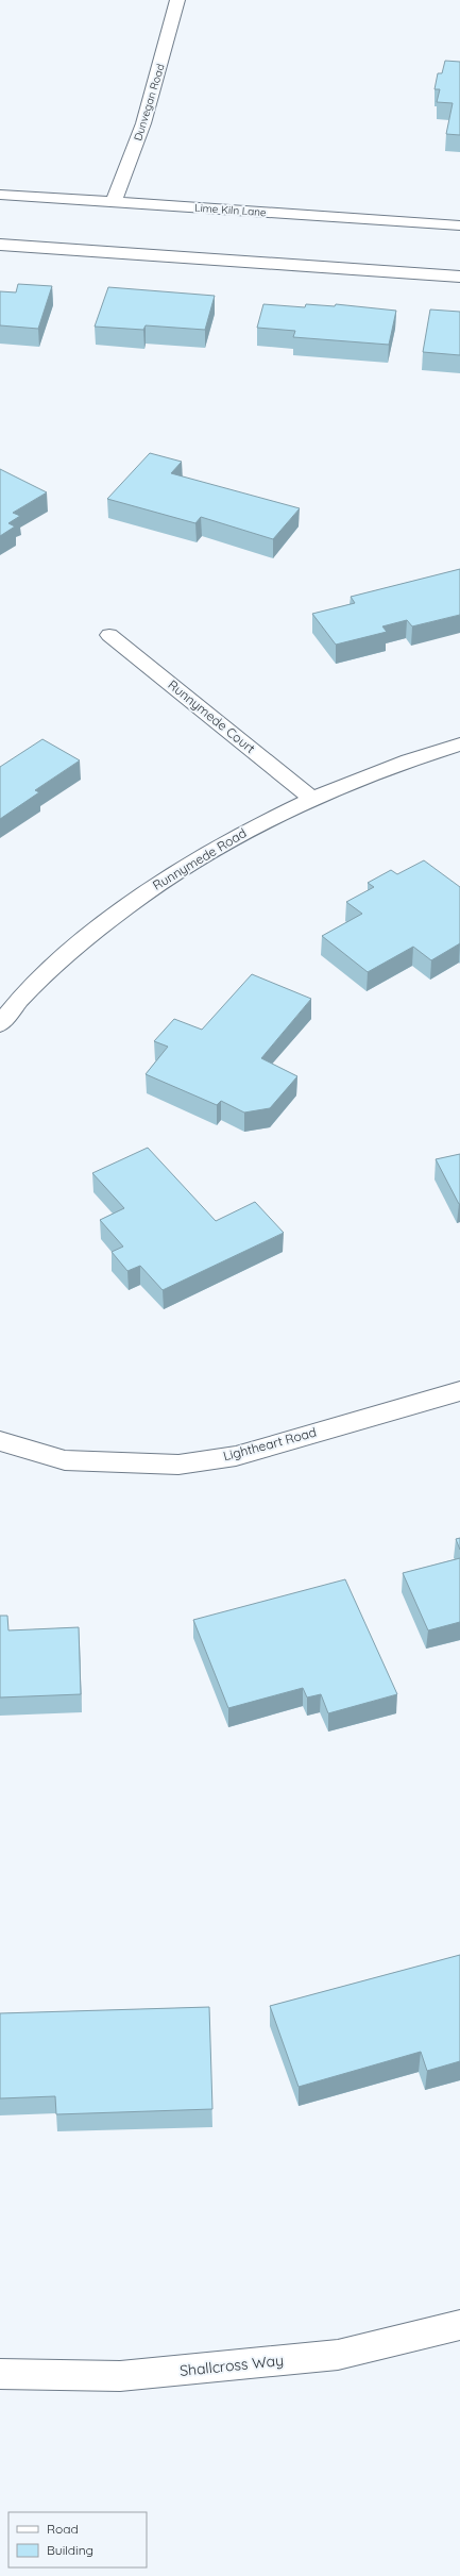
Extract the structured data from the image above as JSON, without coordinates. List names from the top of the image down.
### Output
{
  "streets": {
    "street": [
      "Dunvegan Road",
      "Lime Kiln Lane",
      "Runnymede Court",
      "Runnymede Road",
      "Lightheart Road",
      "Shallcross Way"
    ]
  },
  "crossings": [
    ["Dunvegan Road", "Lime Kiln Lane"],
    ["Runnymede Court", "Runnymede Road"]
  ],
  "legend": ["Road", "Building"]
}
